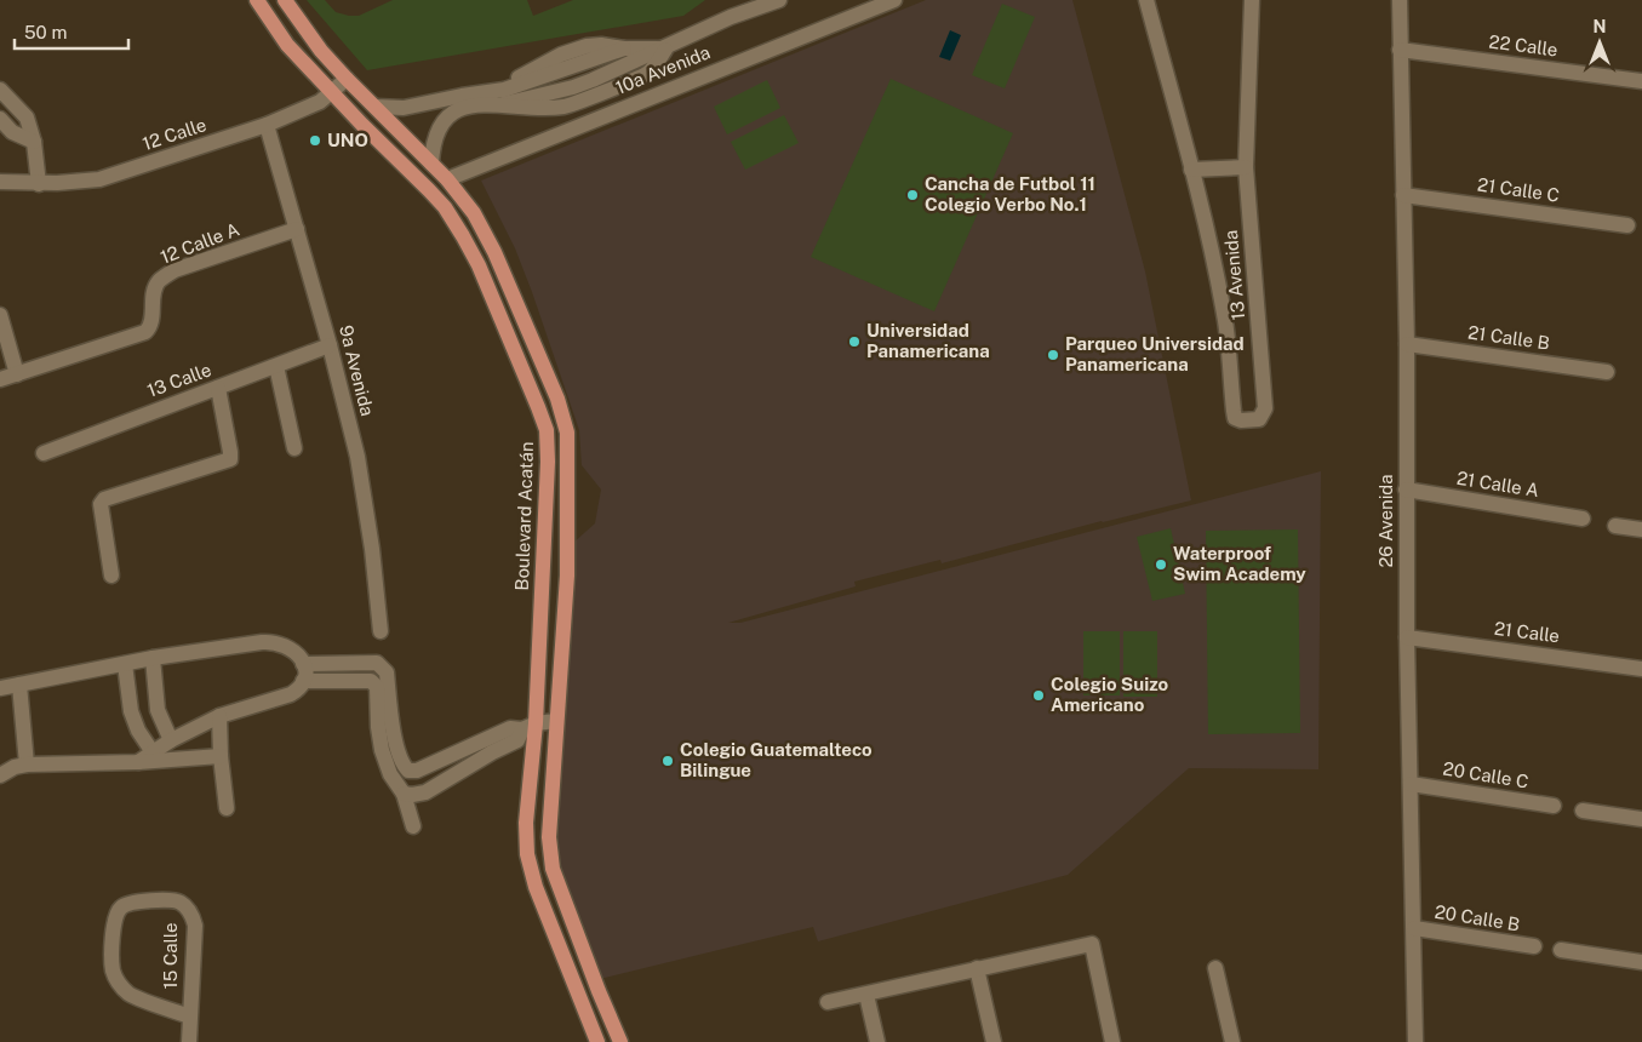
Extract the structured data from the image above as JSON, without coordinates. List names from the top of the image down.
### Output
{
  "streets": {
    "main road": ["Boulevard Acatán"],
    "street": [
      "22 Calle",
      "10a Avenida",
      "12 Calle",
      "21 Calle C",
      "12 Calle A",
      "13 Avenida",
      "21 Calle B",
      "9a Avenida",
      "13 Calle",
      "21 Calle A",
      "26 Avenida",
      "21 Calle",
      "20 Calle C",
      "20 Calle B",
      "15 Calle"
    ]
  },
  "crossings": [
    ["22 Calle", "26 Avenida"],
    ["12 Calle", "9a Avenida"],
    ["12 Calle", "Boulevard Acatán"],
    ["21 Calle C", "26 Avenida"],
    ["12 Calle A", "9a Avenida"],
    ["21 Calle B", "26 Avenida"],
    ["9a Avenida", "13 Calle"],
    ["21 Calle A", "26 Avenida"],
    ["26 Avenida", "21 Calle"],
    ["26 Avenida", "20 Calle C"],
    ["26 Avenida", "20 Calle B"]
  ],
  "places": [
    "UNO",
    "Cancha de Futbol 11 Colegio Verbo No.1",
    "Universidad Panamericana",
    "Parqueo Universidad Panamericana",
    "Waterproof Swim Academy",
    "Colegio Suizo Americano",
    "Colegio Guatemalteco Bilingue"
  ],
  "scale_bar": "50 m",
  "north": "top"
}
